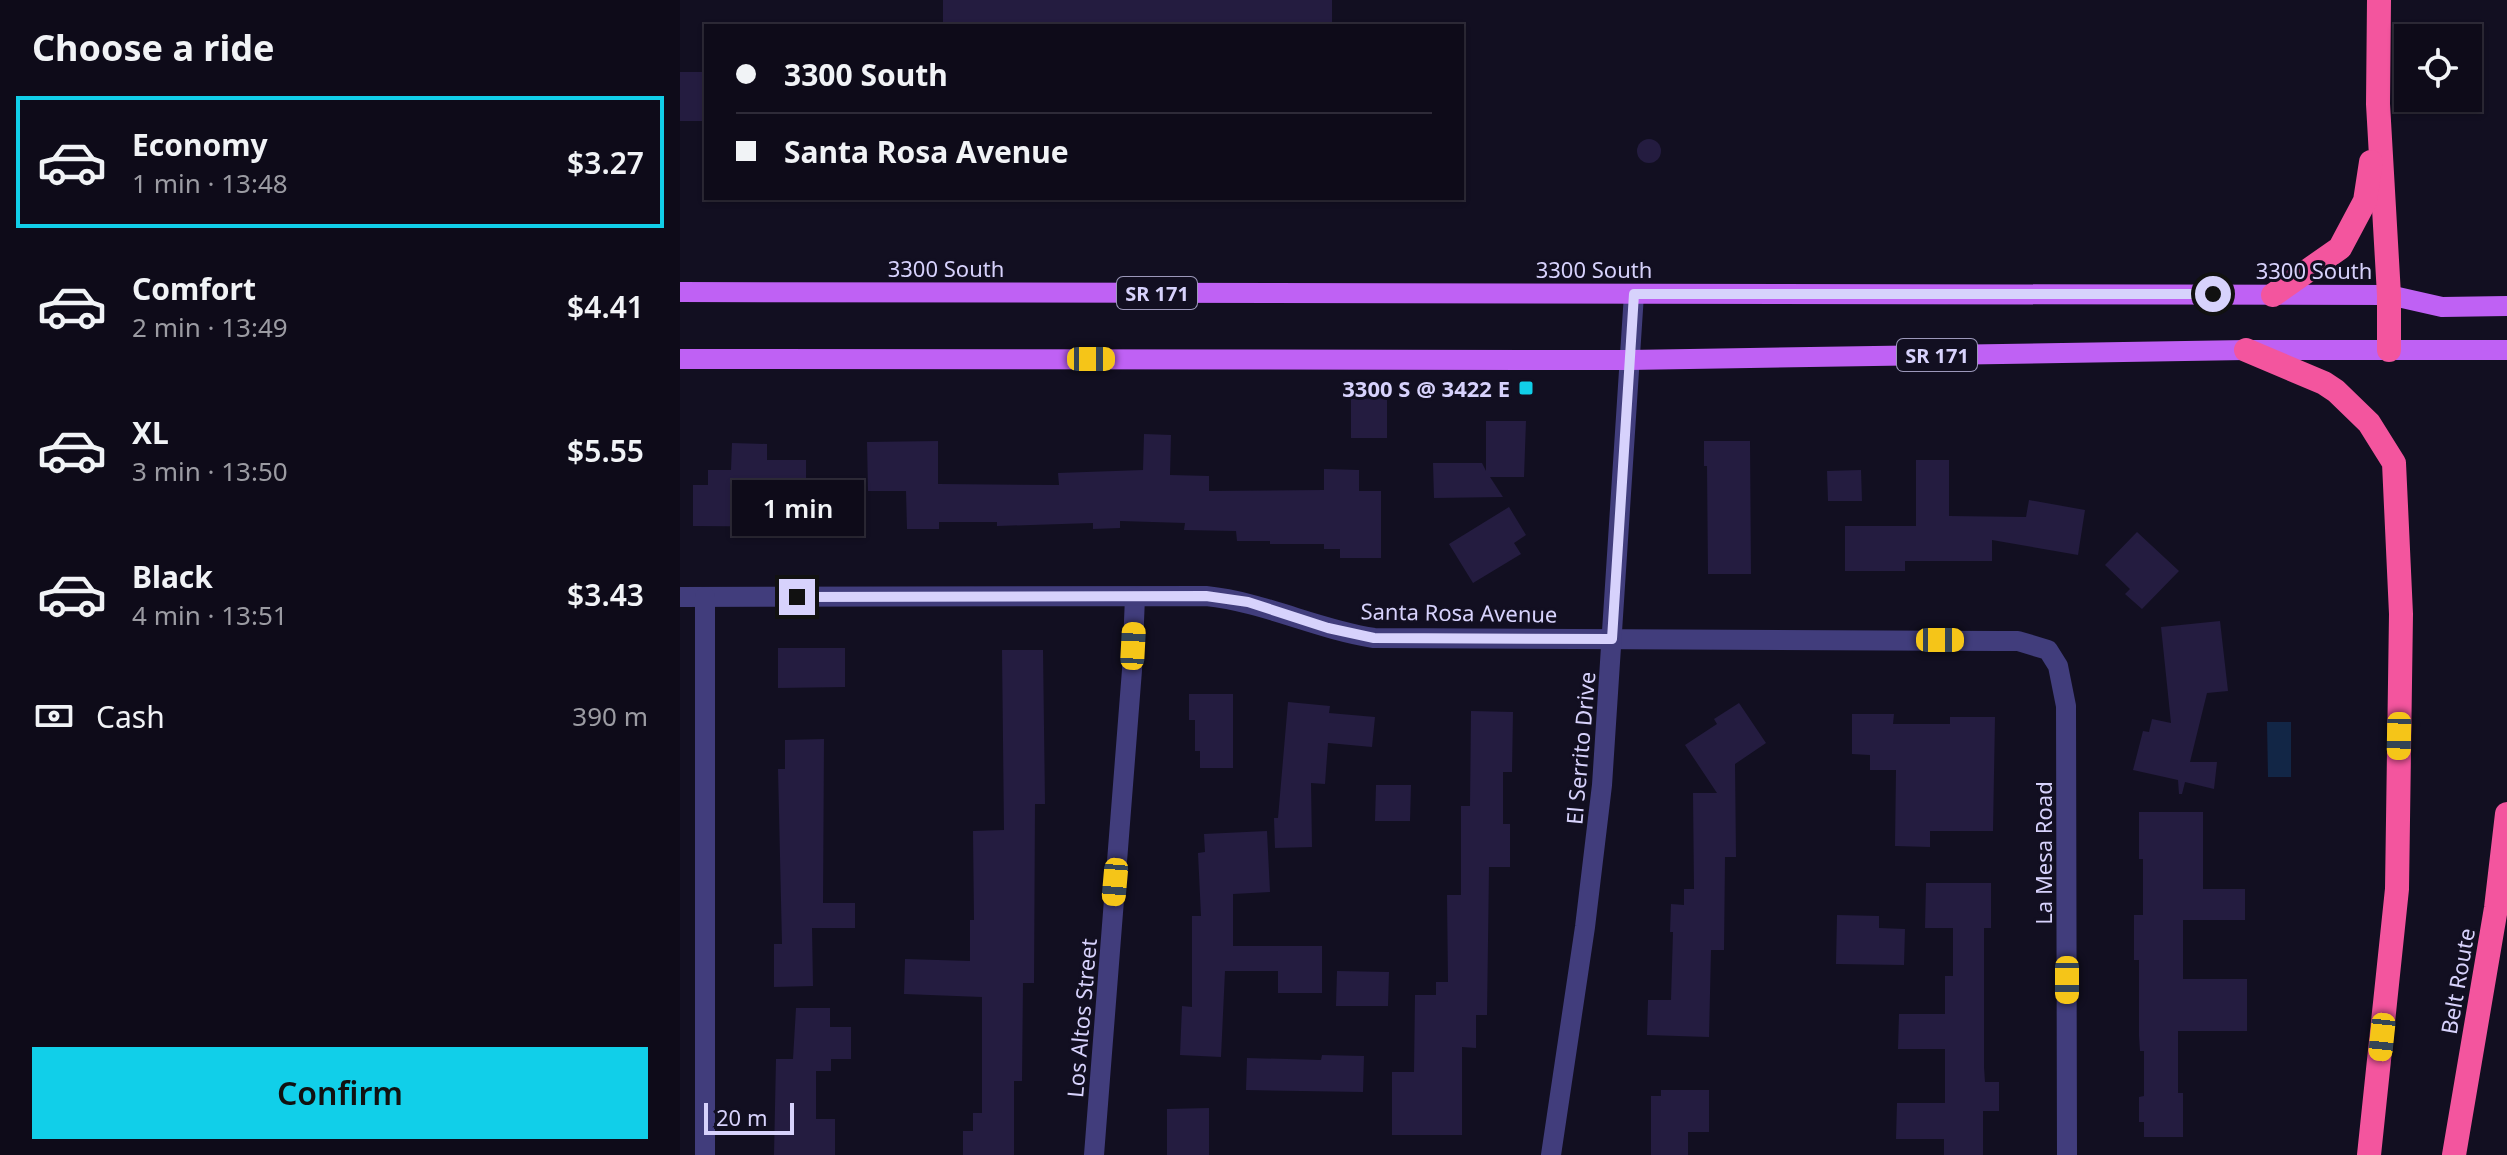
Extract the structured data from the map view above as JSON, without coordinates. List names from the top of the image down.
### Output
{
  "streets": {
    "highway": ["Belt Route"],
    "main road": ["3300 South", "SR 171"],
    "street": [
      "Santa Rosa Avenue",
      "El Serrito Drive",
      "La Mesa Road",
      "Los Altos Street"
    ]
  },
  "crossings": [
    ["3300 South", "El Serrito Drive"],
    ["SR 171", "El Serrito Drive"],
    ["Santa Rosa Avenue", "El Serrito Drive"],
    ["Santa Rosa Avenue", "La Mesa Road"],
    ["Santa Rosa Avenue", "Los Altos Street"]
  ],
  "places": {
    "transit": ["3300 S @ 3422 E"]
  },
  "scale_bar": "20 m",
  "page": {
    "heading": "Choose a ride",
    "banner": ["3300 South", "Santa Rosa Avenue"],
    "list": [
      {
        "name": "Economy",
        "note": "1 min · 13:48",
        "value": "$3.27"
      },
      {
        "name": "Comfort",
        "note": "2 min · 13:49",
        "value": "$4.41"
      },
      {
        "name": "XL",
        "note": "3 min · 13:50",
        "value": "$5.55"
      },
      {
        "name": "Black",
        "note": "4 min · 13:51",
        "value": "$3.43"
      }
    ],
    "bubble": "1 min",
    "pay": ["Cash", "390 m"],
    "buttons": "Confirm",
    "scale": "20 m"
  }
}
